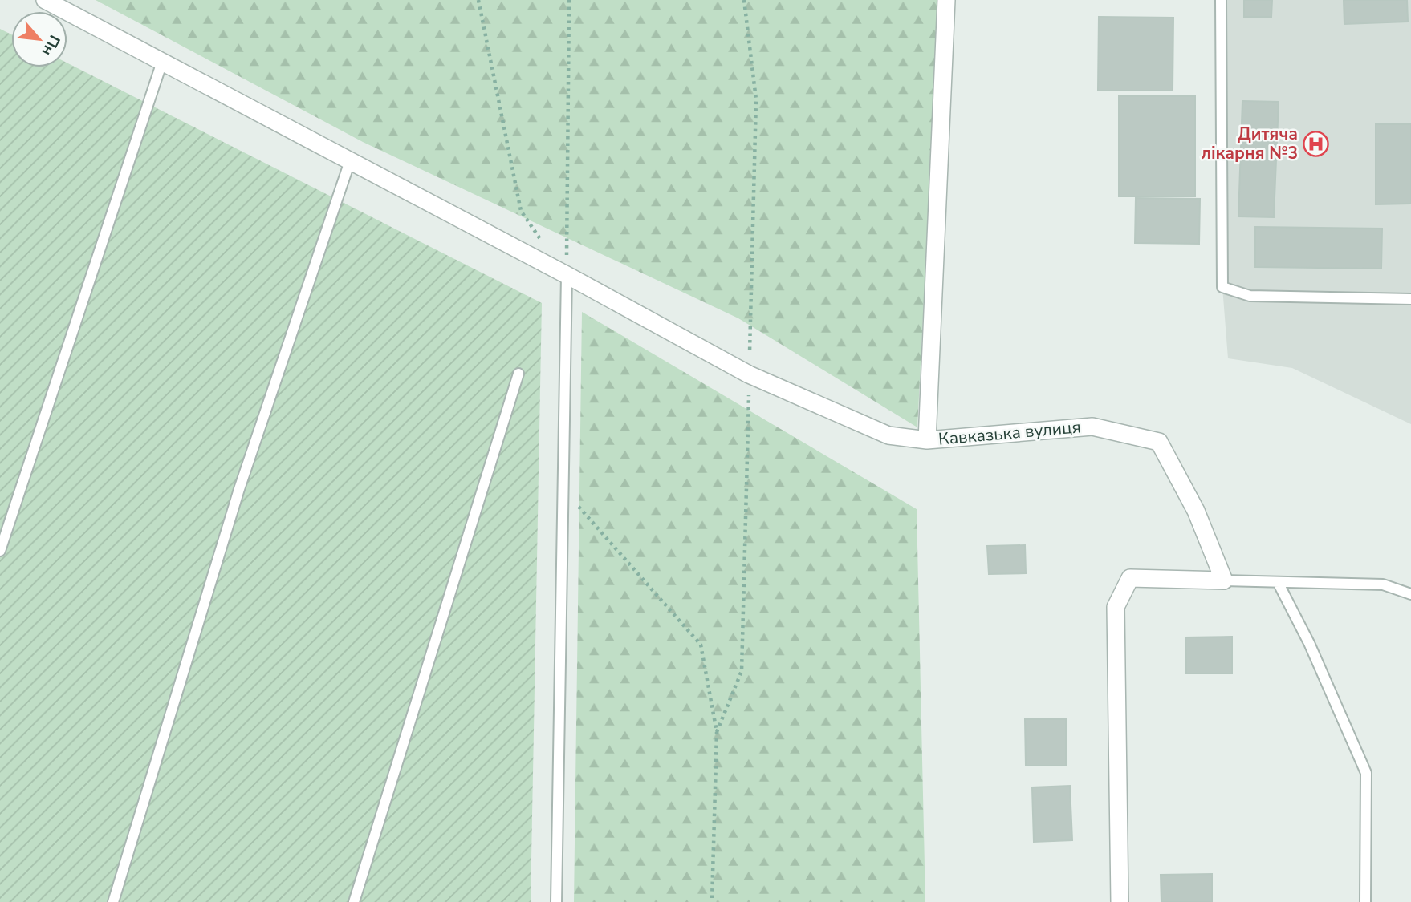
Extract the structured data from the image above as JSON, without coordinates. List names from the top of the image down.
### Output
{
  "streets": {
    "street": ["Кавказька вулиця"]
  },
  "places": {
    "hospital": ["Дитяча лікарня №3"]
  },
  "north": "bottom right"
}
